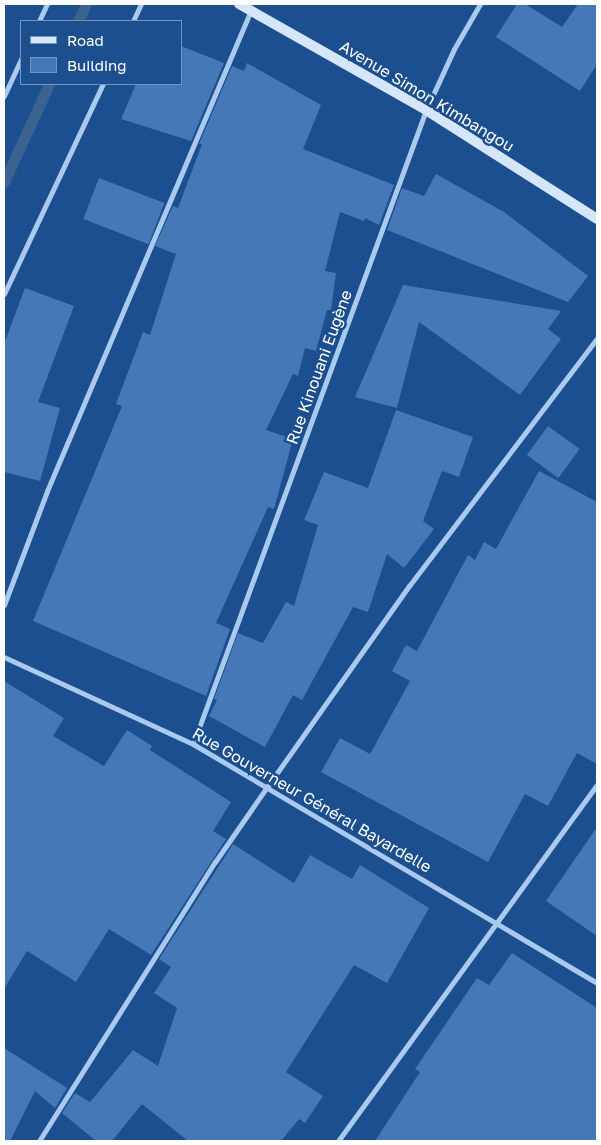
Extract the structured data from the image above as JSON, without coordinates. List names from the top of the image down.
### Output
{
  "streets": {
    "street": ["Avenue Simon Kimbangou", "Rue Kinouani Eugène", "Rue Gouverneur Général Bayardelle"]
  },
  "crossings": [
    ["Avenue Simon Kimbangou", "Rue Kinouani Eugène"],
    ["Rue Kinouani Eugène", "Rue Gouverneur Général Bayardelle"]
  ],
  "legend": ["Road", "Building"]
}
